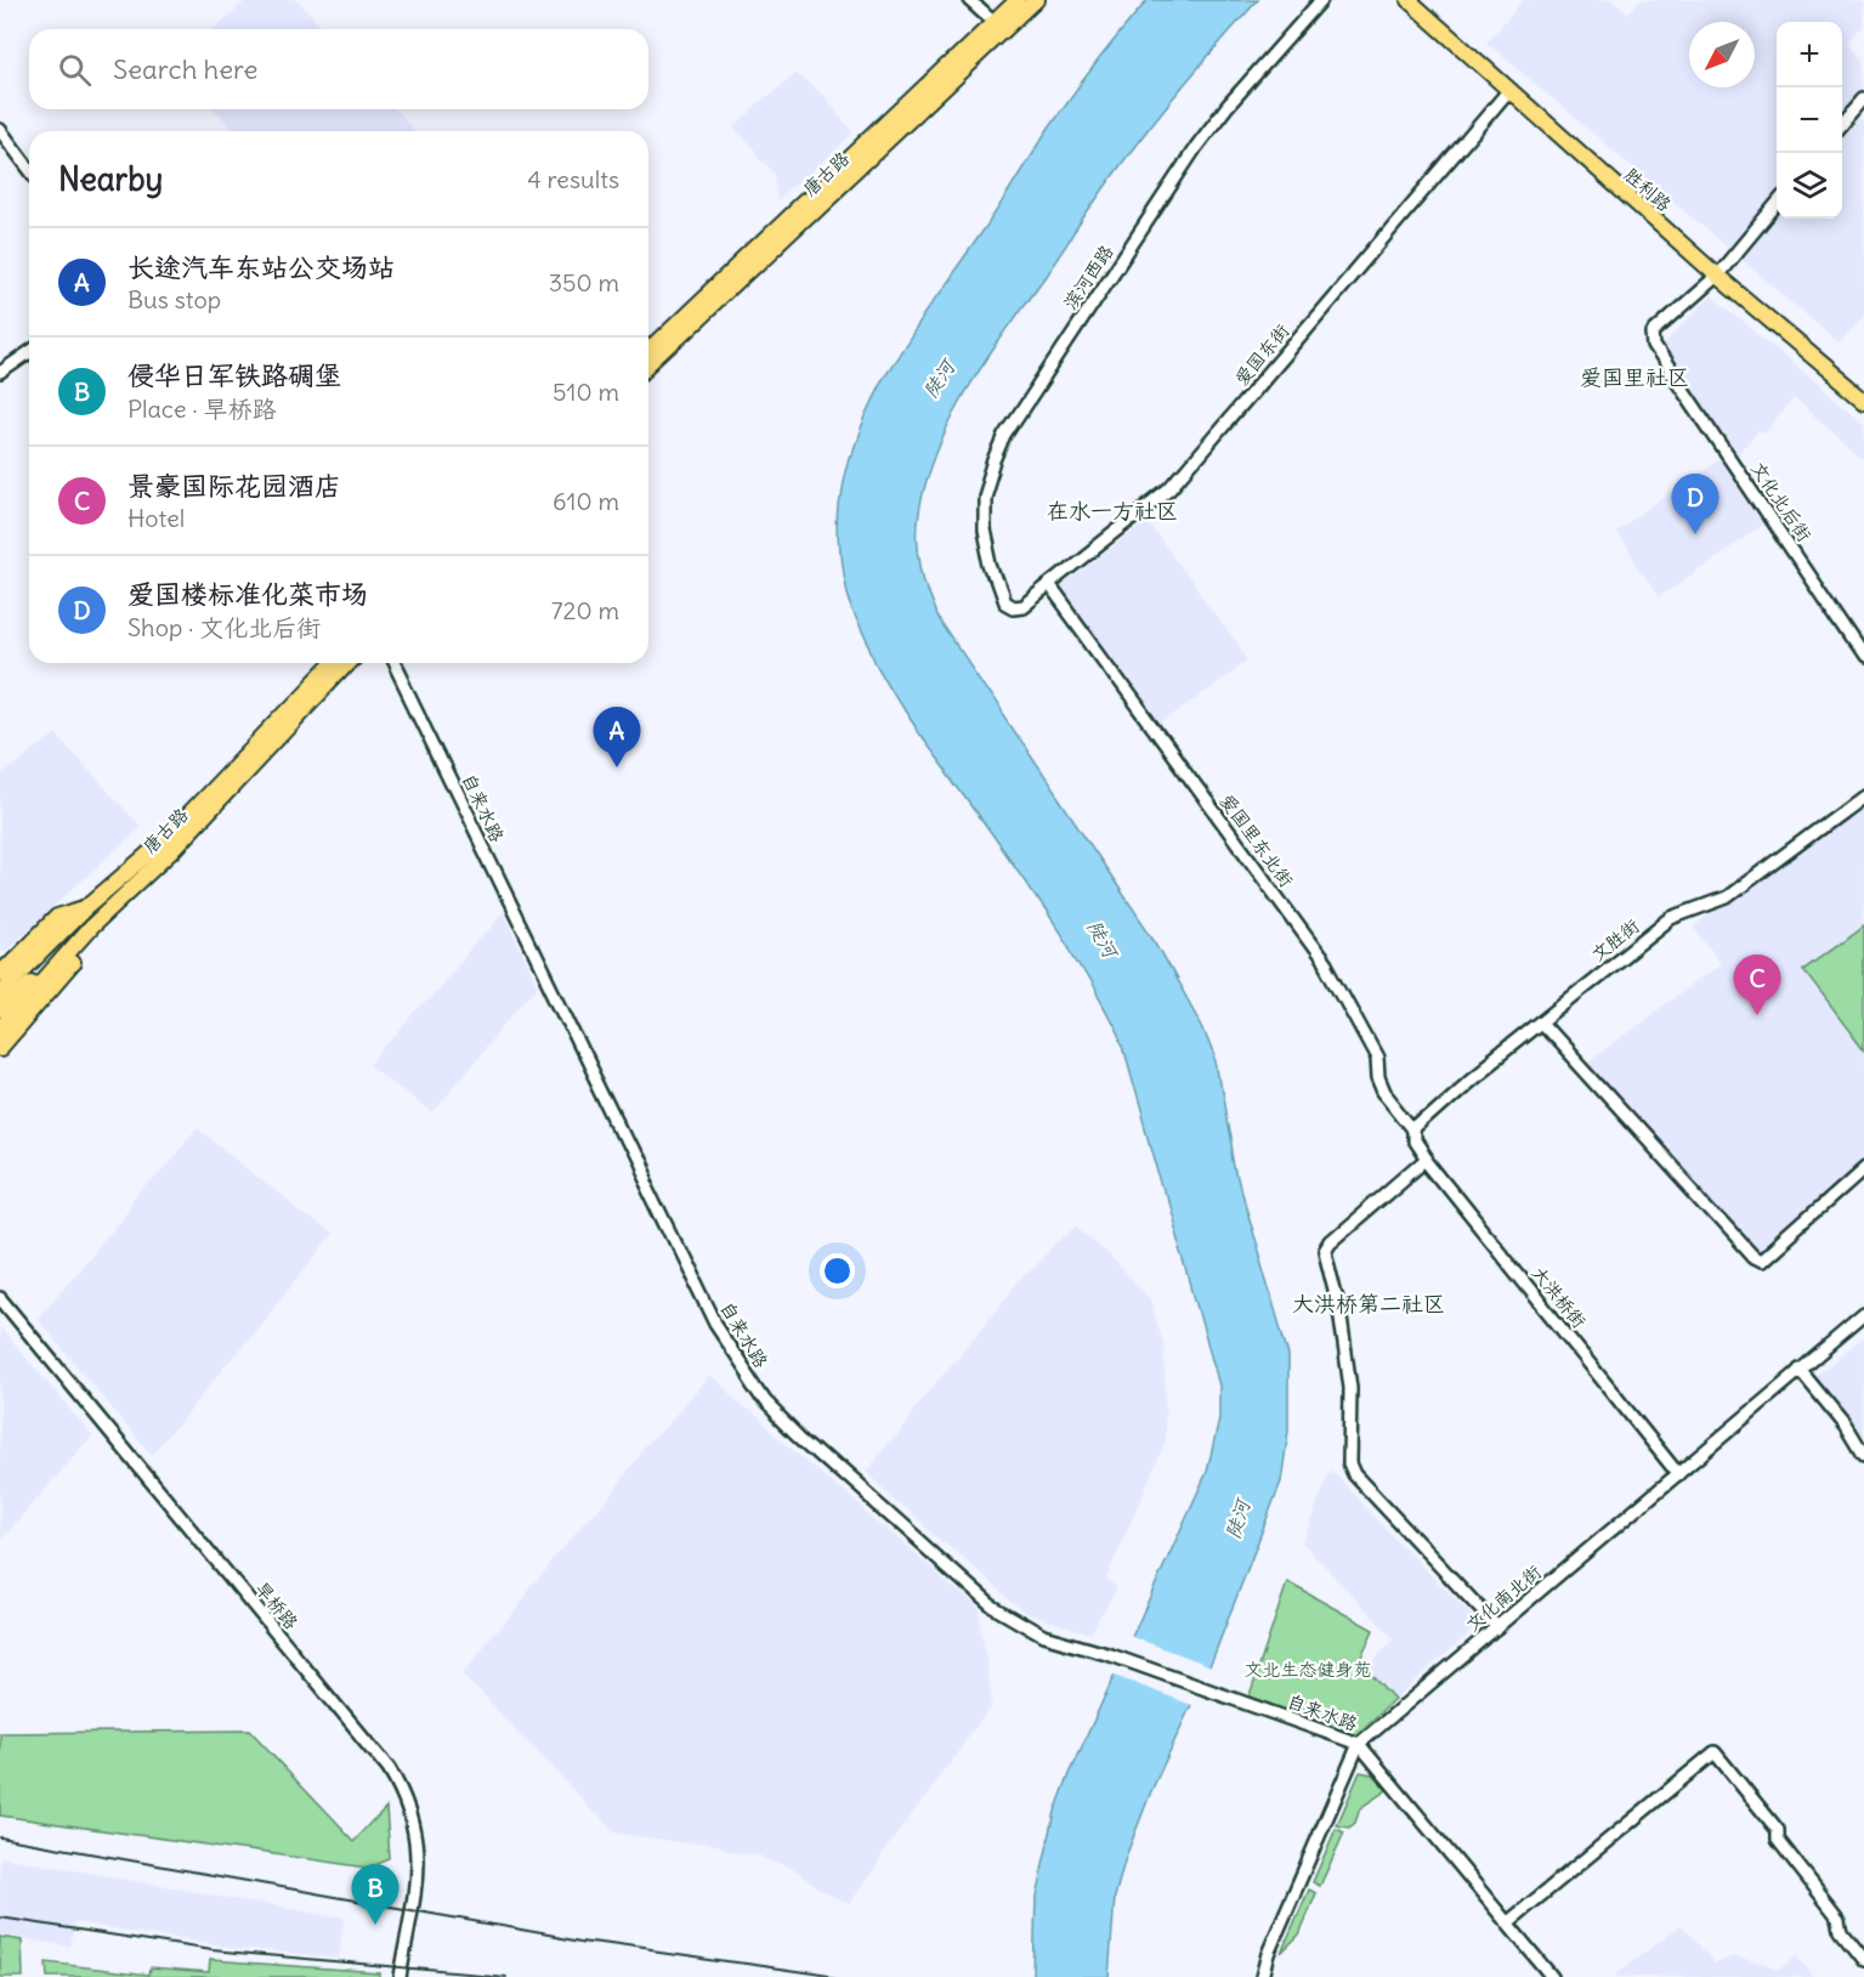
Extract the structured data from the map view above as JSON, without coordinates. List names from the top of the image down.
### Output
{
  "streets": {
    "main road": ["唐古路", "胜利路"],
    "street": [
      "滨河西路",
      "爱国东街",
      "文化北后街",
      "自来水路",
      "爱国里东北街",
      "文胜街",
      "大洪桥街",
      "文化南北街",
      "旱桥路"
    ]
  },
  "crossings": [
    ["胜利路", "爱国东街"],
    ["胜利路", "文化北后街"],
    ["滨河西路", "爱国东街"],
    ["爱国东街", "爱国里东北街"],
    ["自来水路", "文化南北街"],
    ["爱国里东北街", "文胜街"],
    ["爱国里东北街", "大洪桥街"],
    ["文胜街", "大洪桥街"],
    ["大洪桥街", "文化南北街"]
  ],
  "districts": ["爱国里社区", "在水一方社区", "大洪桥第二社区"],
  "water": ["陡河"],
  "parks": ["文北生态健身苑"],
  "north": "bottom left",
  "page": {
    "map_buttons": ["+", "−"],
    "search": "Search here",
    "heading": ["Nearby", "4 results"],
    "list": [
      {
        "mark": "A",
        "name": "长途汽车东站公交场站",
        "note": "Bus stop",
        "value": "350 m"
      },
      {
        "mark": "B",
        "name": "侵华日军铁路碉堡",
        "note": "Place · 旱桥路",
        "value": "510 m"
      },
      {
        "mark": "C",
        "name": "景豪国际花园酒店",
        "note": "Hotel",
        "value": "610 m"
      },
      {
        "mark": "D",
        "name": "爱国楼标准化菜市场",
        "note": "Shop · 文化北后街",
        "value": "720 m"
      }
    ],
    "pins": [
      "D",
      "A",
      "C",
      "B"
    ]
  }
}
